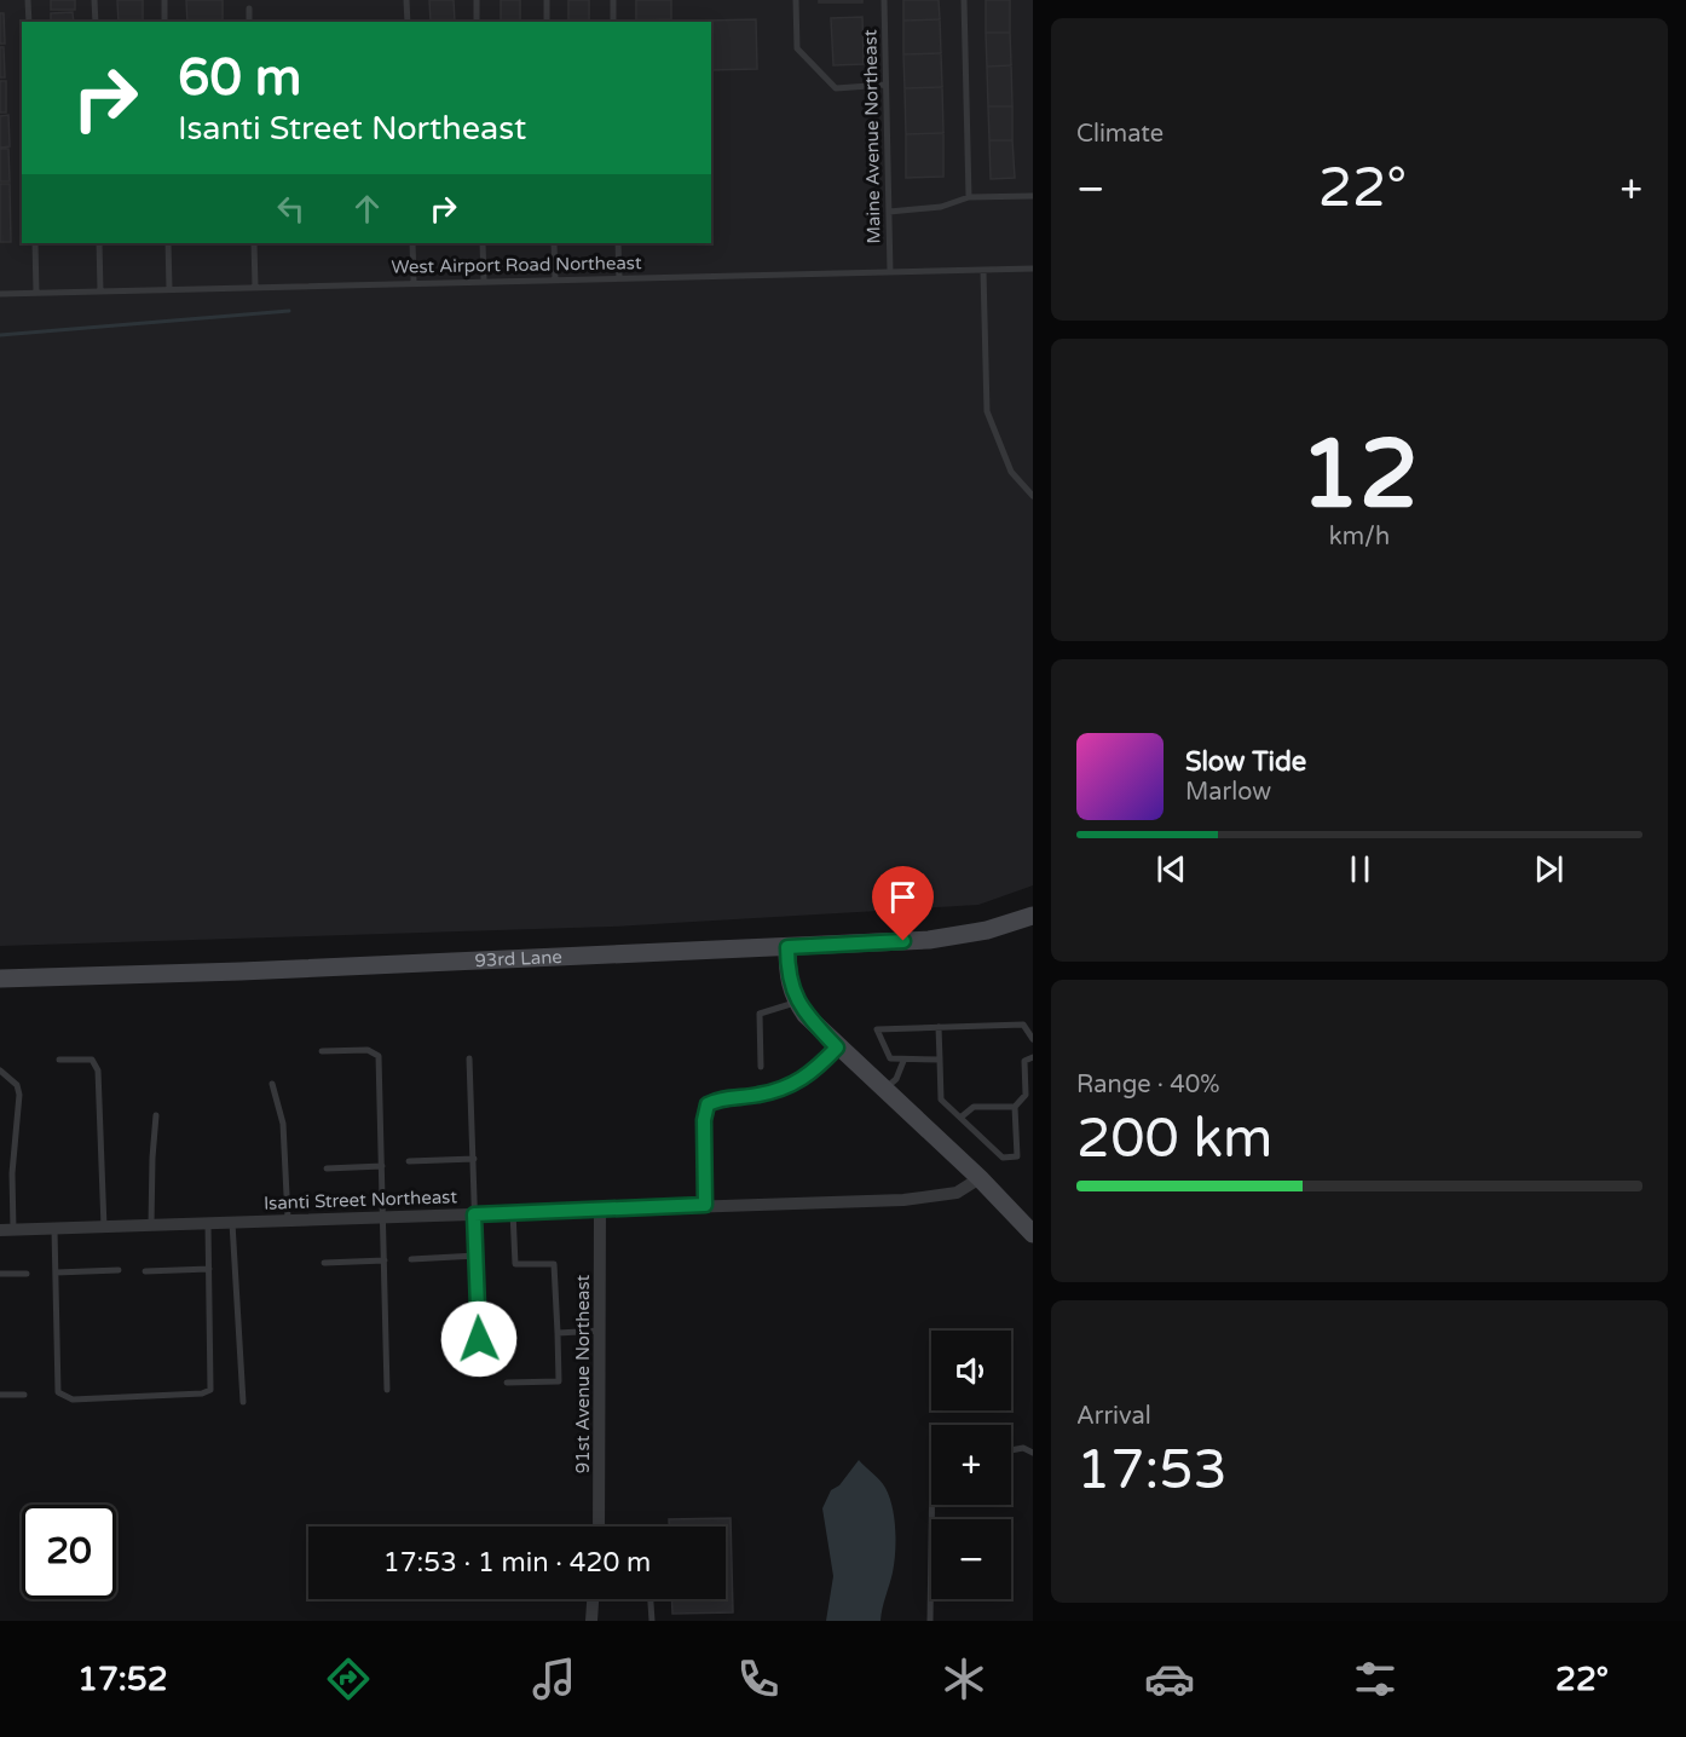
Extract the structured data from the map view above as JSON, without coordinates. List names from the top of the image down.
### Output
{
  "streets": {
    "street": ["93rd Lane", "Isanti Street Northeast", "91st Avenue Northeast"],
    "lane": ["Maine Avenue Northeast", "West Airport Road Northeast"]
  },
  "crossings": [
    ["Maine Avenue Northeast", "West Airport Road Northeast"],
    ["Isanti Street Northeast", "91st Avenue Northeast"]
  ],
  "page": {
    "tile": [
      "Climate",
      ["12", "km/h"],
      ["Range · 40%", "200 km"],
      ["Arrival", "17:53"]
    ],
    "turn": ["60 m", "Isanti Street Northeast"],
    "heat": ["−", "22°", "+"],
    "song": ["Slow Tide", "Marlow"],
    "map_buttons": ["+", "−"],
    "limit": "20",
    "trip": "17:53 · 1 min · 420 m",
    "tabs": ["17:52", "22°"]
  }
}
